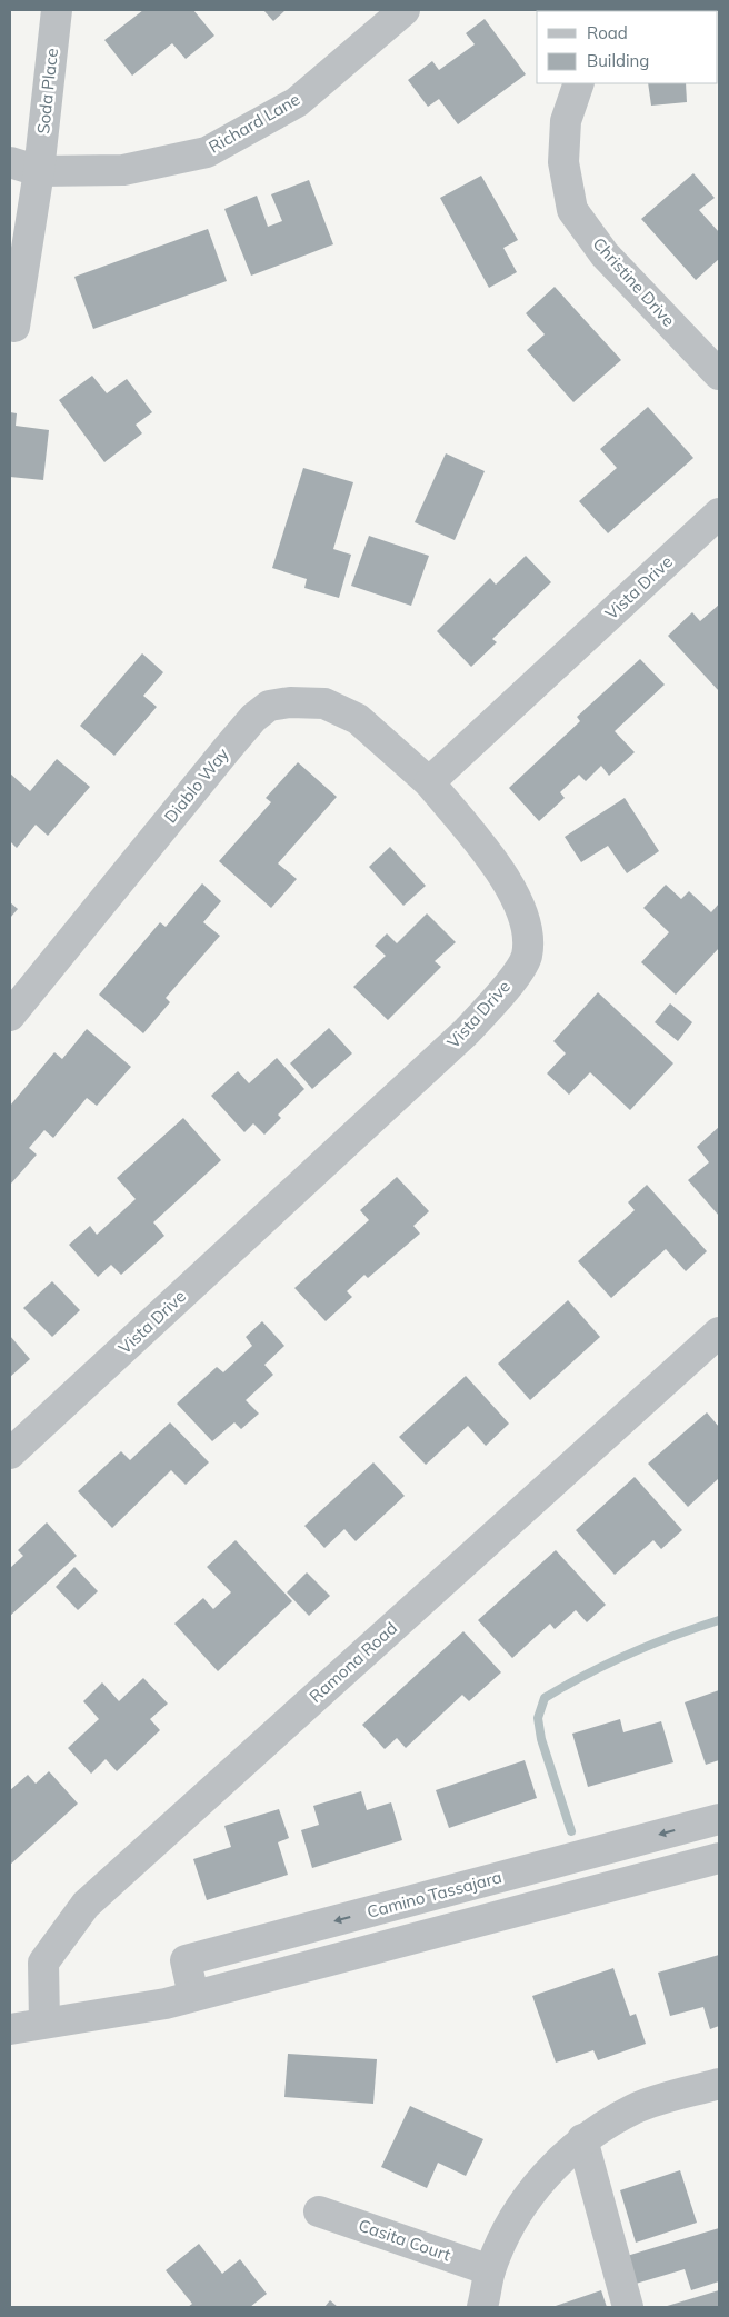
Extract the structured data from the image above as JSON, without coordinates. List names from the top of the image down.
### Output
{
  "streets": {
    "street": [
      "Soda Place",
      "Richard Lane",
      "Christine Drive",
      "Vista Drive",
      "Diablo Way",
      "Ramona Road",
      "Camino Tassajara",
      "Casita Court"
    ]
  },
  "crossings": [
    ["Soda Place", "Richard Lane"],
    ["Vista Drive", "Diablo Way"]
  ],
  "legend": ["Road", "Building"]
}
